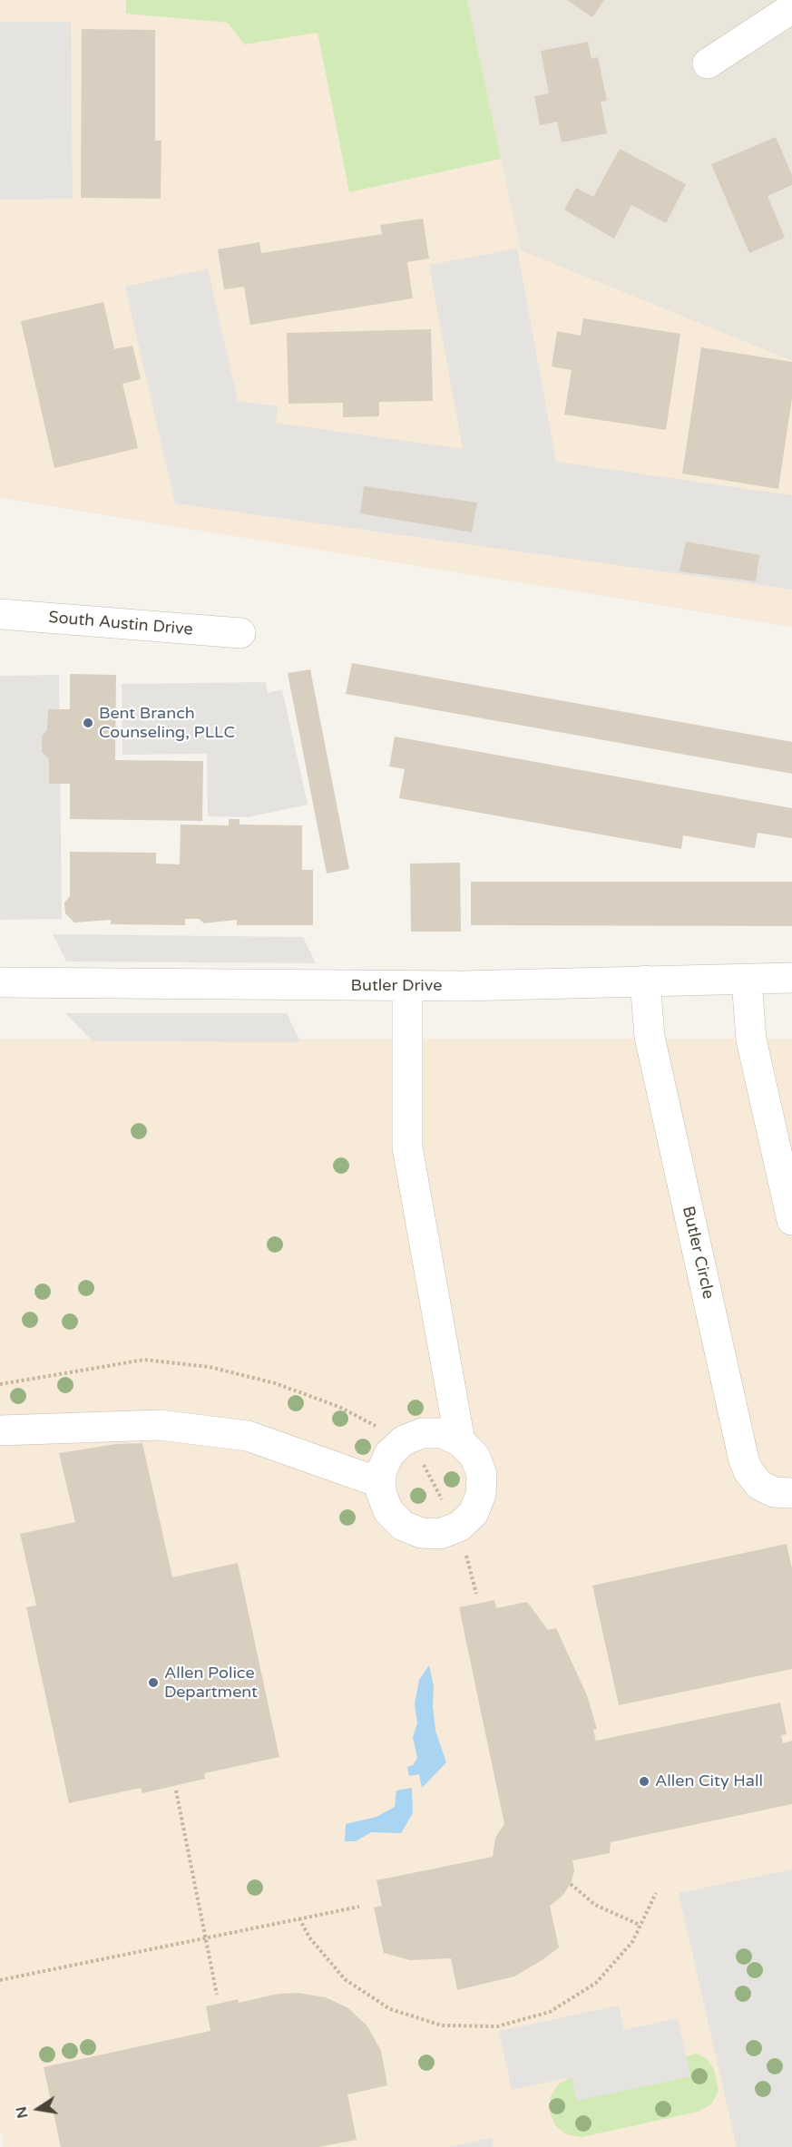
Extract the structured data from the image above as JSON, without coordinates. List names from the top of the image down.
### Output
{
  "streets": {
    "street": ["South Austin Drive", "Butler Drive", "Butler Circle"]
  },
  "crossings": [
    ["Butler Drive", "Butler Circle"]
  ],
  "places": ["Bent Branch Counseling, PLLC", "Allen Police Department", "Allen City Hall"],
  "north": "left"
}
